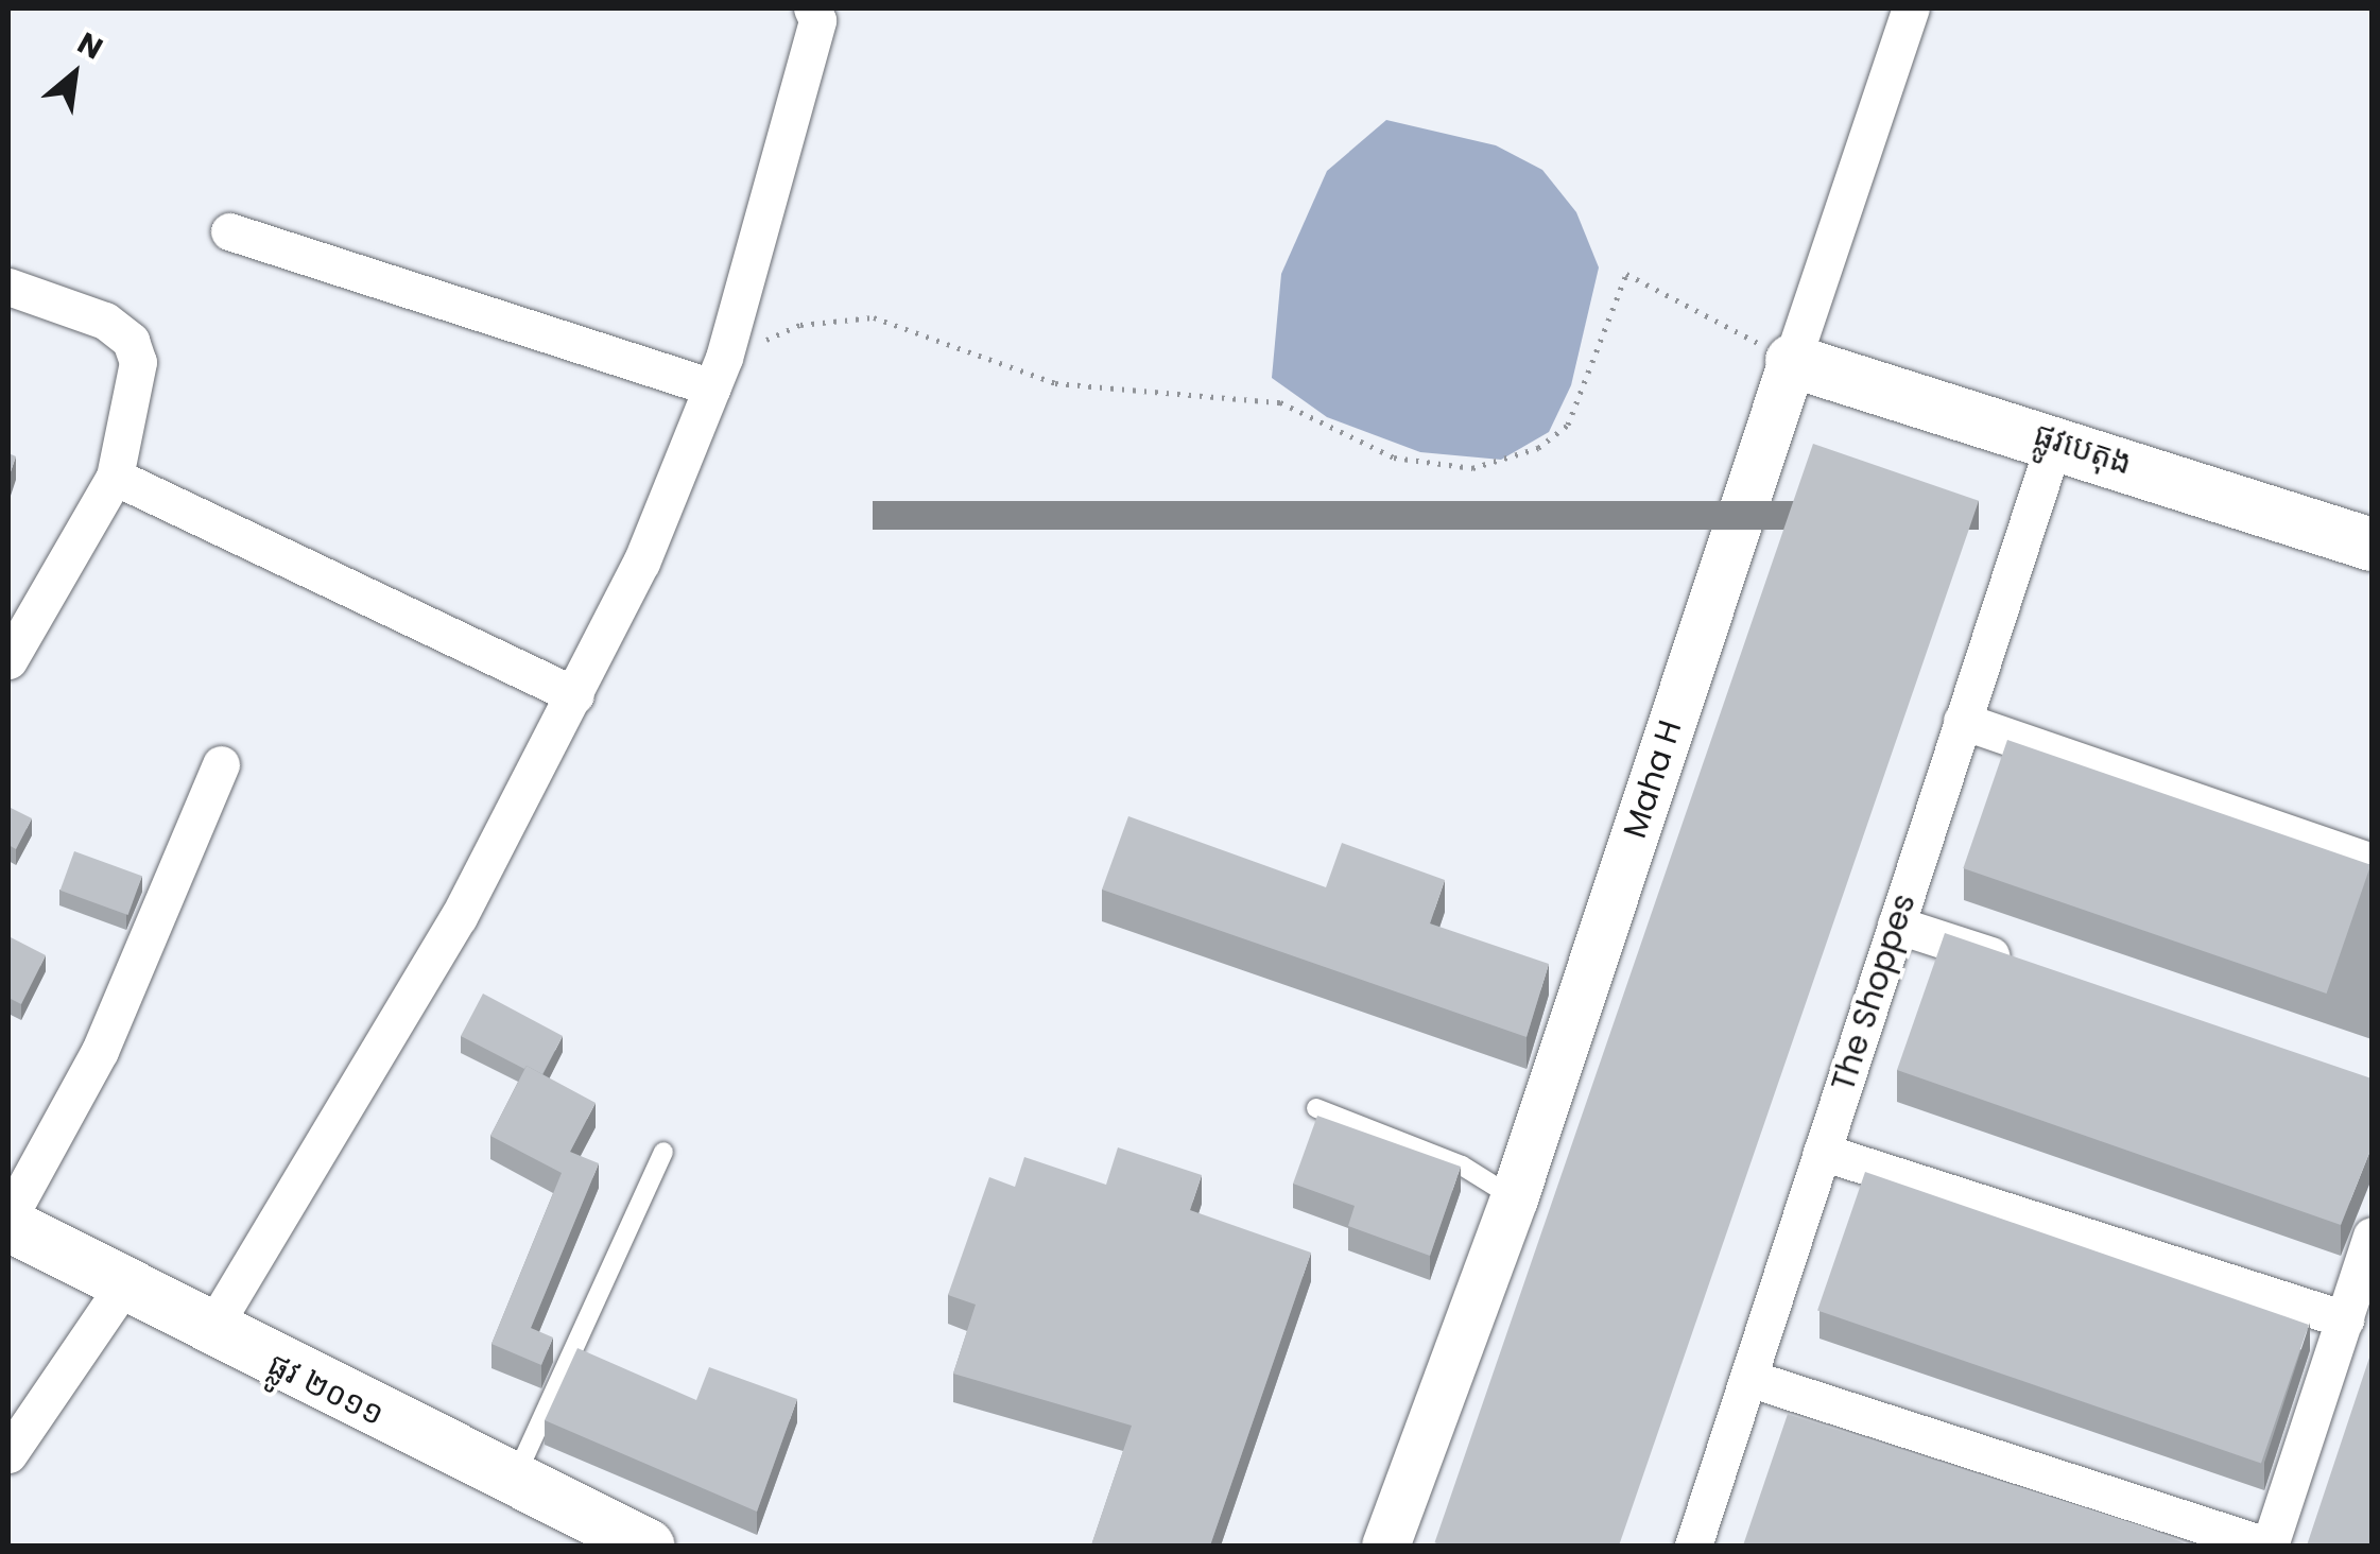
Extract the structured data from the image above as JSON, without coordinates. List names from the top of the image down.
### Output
{
  "streets": {
    "main road": ["ផ្លូវបេតុង", "ផ្លូវ ២០១១"],
    "street": ["Maha H", "The Shoppes"]
  },
  "crossings": [
    ["ផ្លូវបេតុង", "Maha H"],
    ["ផ្លូវបេតុង", "The Shoppes"]
  ],
  "north": "top right"
}
